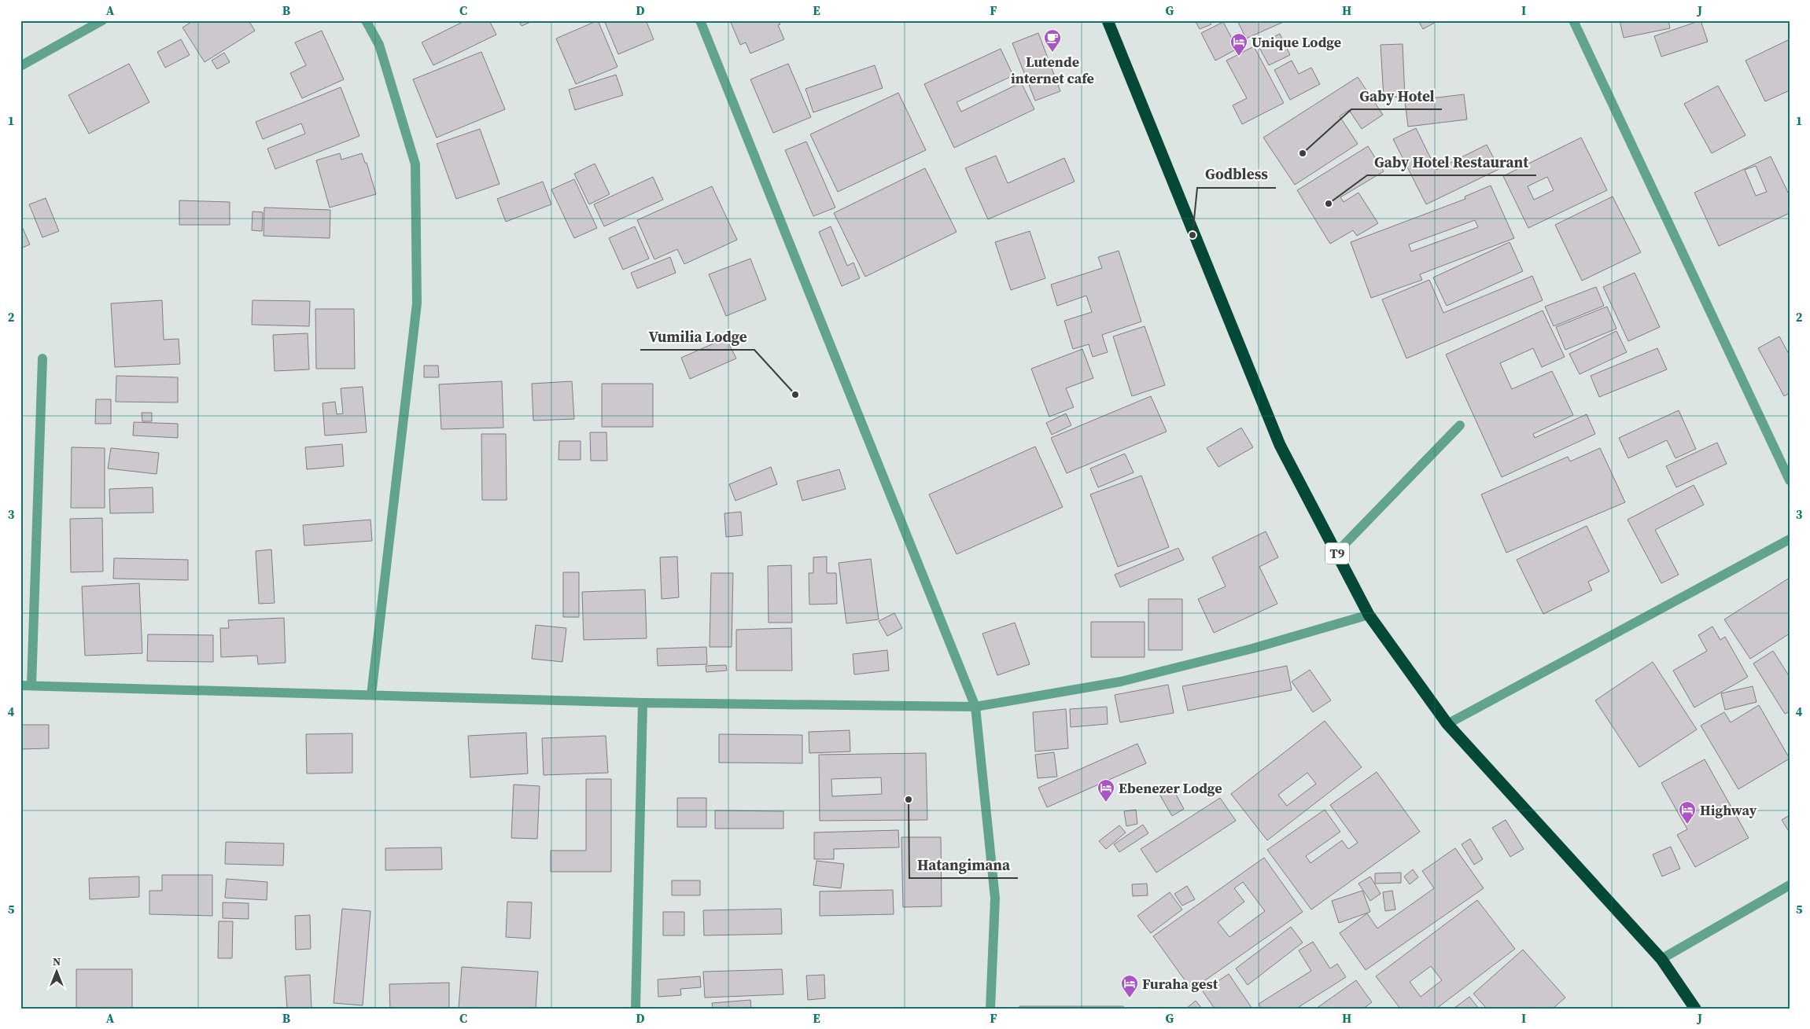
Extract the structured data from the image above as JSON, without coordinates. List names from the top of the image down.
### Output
{
  "streets": {
    "highway": ["T9"]
  },
  "places": {
    "cafe": ["Lutende internet cafe"],
    "hotel": [
      "Unique Lodge",
      "Ebenezer Lodge",
      "Highway",
      "Furaha gest"
    ],
    "other": [
      "Gaby Hotel",
      "Gaby Hotel Restaurant",
      "Godbless",
      "Vumilia Lodge",
      "Hatangimana"
    ]
  },
  "north": "top",
  "grid": {
    "columns": [
      "A",
      "B",
      "C",
      "D",
      "E",
      "F",
      "G",
      "H",
      "I",
      "J"
    ],
    "rows": [
      "1",
      "2",
      "3",
      "4",
      "5"
    ]
  }
}
